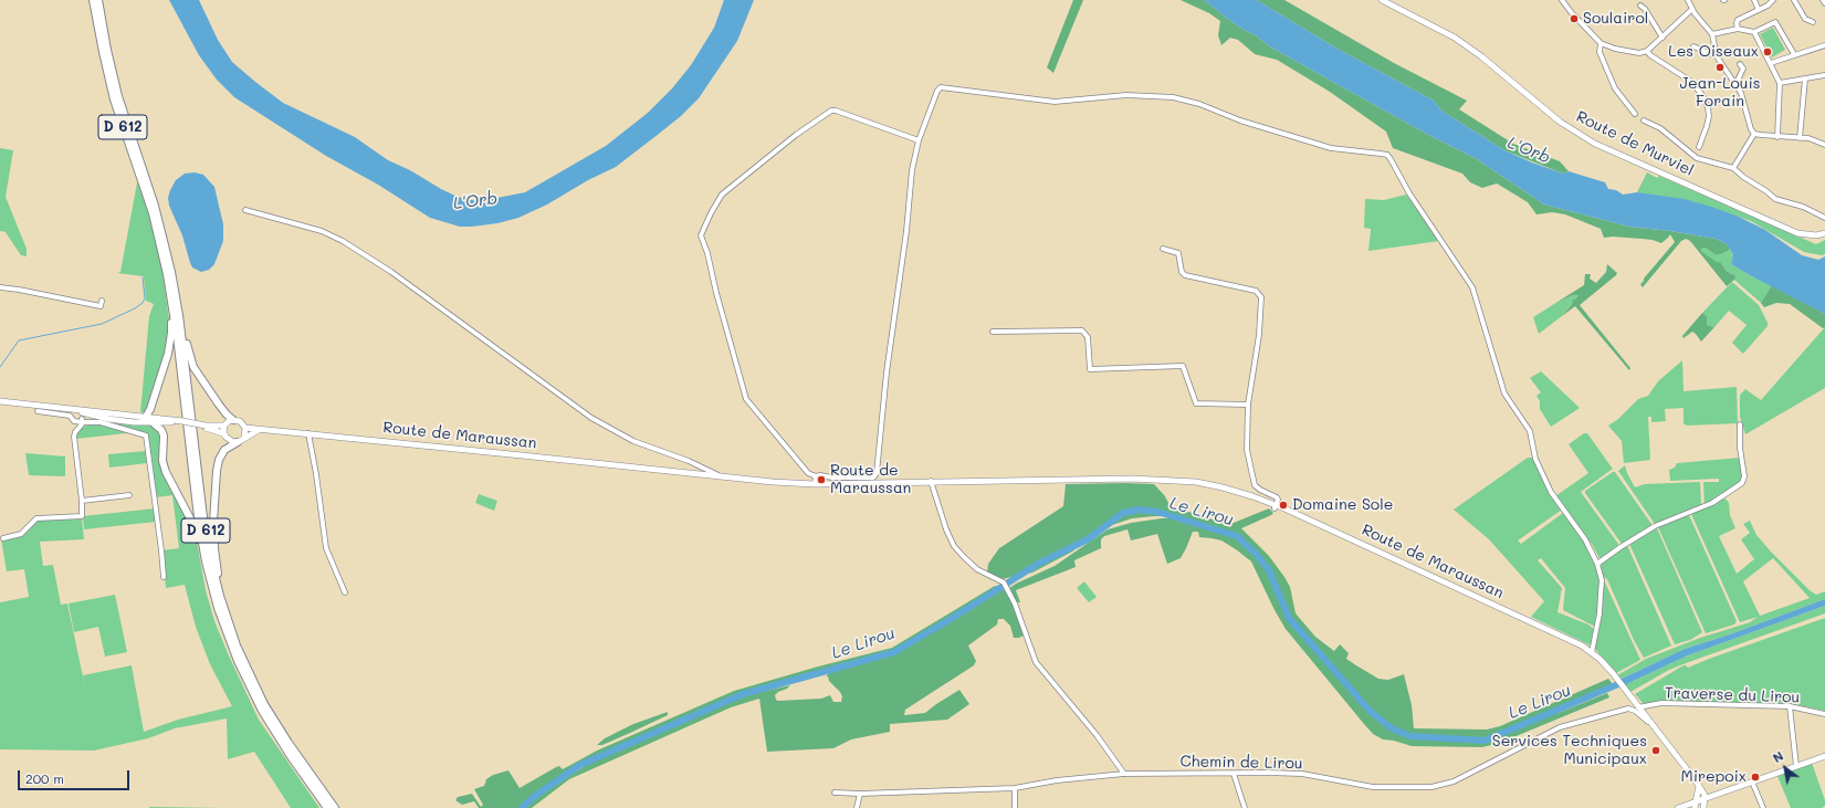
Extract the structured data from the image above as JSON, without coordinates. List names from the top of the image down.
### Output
{
  "streets": {
    "highway": ["D 612"],
    "main road": ["Route de Murviel", "Route de Maraussan"],
    "street": ["Traverse du Lirou", "Chemin de Lirou"]
  },
  "crossings": [
    ["Route de Maraussan", "Traverse du Lirou"],
    ["Route de Maraussan", "Chemin de Lirou"]
  ],
  "water": ["L'Orb", "Le Lirou"],
  "places": [
    "Soulairol",
    "Les Oiseaux",
    "Jean-Louis Forain",
    "Route de Maraussan",
    "Domaine Sole",
    "Services Techniques Municipaux",
    "Mirepoix"
  ],
  "scale_bar": "200 m",
  "north": "top left"
}
